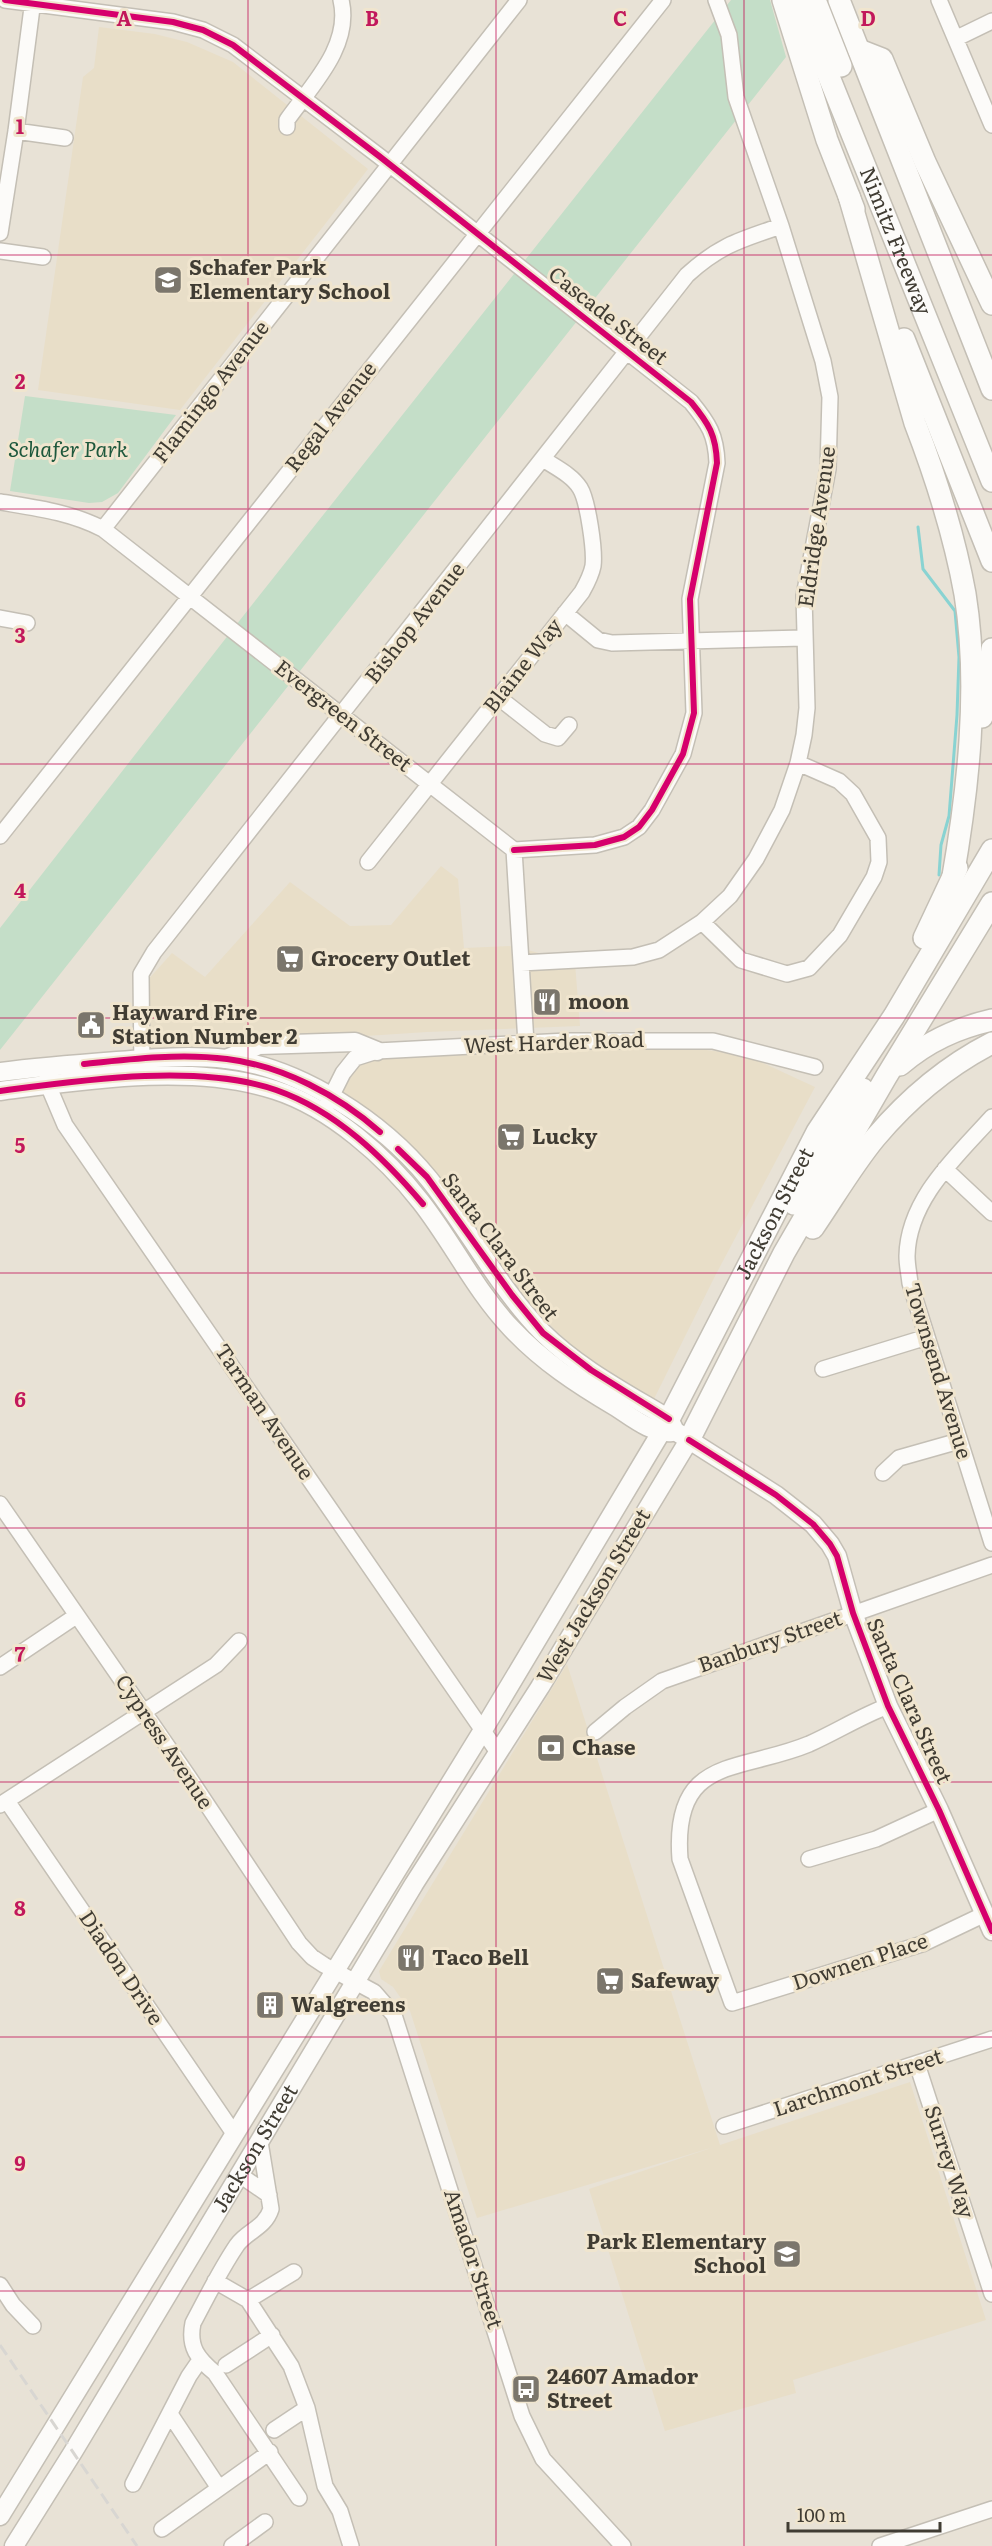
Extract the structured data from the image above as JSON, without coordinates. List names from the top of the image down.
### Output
{
  "streets": {
    "highway": ["Nimitz Freeway", "Jackson Street"],
    "main road": ["Santa Clara Street", "West Jackson Street"],
    "street": [
      "Cascade Street",
      "Flamingo Avenue",
      "Regal Avenue",
      "Eldridge Avenue",
      "Bishop Avenue",
      "Blaine Way",
      "Evergreen Street",
      "West Harder Road",
      "Townsend Avenue",
      "Tarman Avenue",
      "Banbury Street",
      "Cypress Avenue",
      "Downen Place",
      "Diadon Drive",
      "Larchmont Street",
      "Surrey Way",
      "Amador Street"
    ]
  },
  "crossings": [
    ["Cascade Street", "Flamingo Avenue"],
    ["Cascade Street", "Regal Avenue"],
    ["Cascade Street", "Bishop Avenue"],
    ["Cascade Street", "Evergreen Street"],
    ["Flamingo Avenue", "Evergreen Street"],
    ["Regal Avenue", "Evergreen Street"],
    ["Eldridge Avenue", "Bishop Avenue"],
    ["Bishop Avenue", "Blaine Way"],
    ["Bishop Avenue", "Evergreen Street"],
    ["Bishop Avenue", "Santa Clara Street"],
    ["Blaine Way", "Evergreen Street"],
    ["West Harder Road", "Santa Clara Street"],
    ["Jackson Street", "Santa Clara Street"],
    ["Jackson Street", "Tarman Avenue"],
    ["Jackson Street", "West Jackson Street"],
    ["Jackson Street", "Cypress Avenue"],
    ["Jackson Street", "Diadon Drive"],
    ["Jackson Street", "Amador Street"],
    ["Santa Clara Street", "West Jackson Street"],
    ["Santa Clara Street", "Banbury Street"],
    ["Santa Clara Street", "Downen Place"],
    ["Tarman Avenue", "West Jackson Street"],
    ["Cypress Avenue", "Amador Street"],
    ["Larchmont Street", "Surrey Way"]
  ],
  "parks": ["Schafer Park"],
  "places": {
    "school or university": ["Schafer Park Elementary School", "Park Elementary School"],
    "supermarket": ["Grocery Outlet", "Lucky", "Safeway"],
    "restaurant": ["moon", "Taco Bell"],
    "public building": ["Hayward Fire Station Number 2"],
    "bank": ["Chase"],
    "building": ["Walgreens"],
    "bus stop": ["24607 Amador Street"]
  },
  "scale_bar": "100 m",
  "grid": {
    "columns": [
      "A",
      "B",
      "C",
      "D"
    ],
    "rows": [
      "1",
      "2",
      "3",
      "4",
      "5",
      "6",
      "7",
      "8",
      "9"
    ]
  }
}
